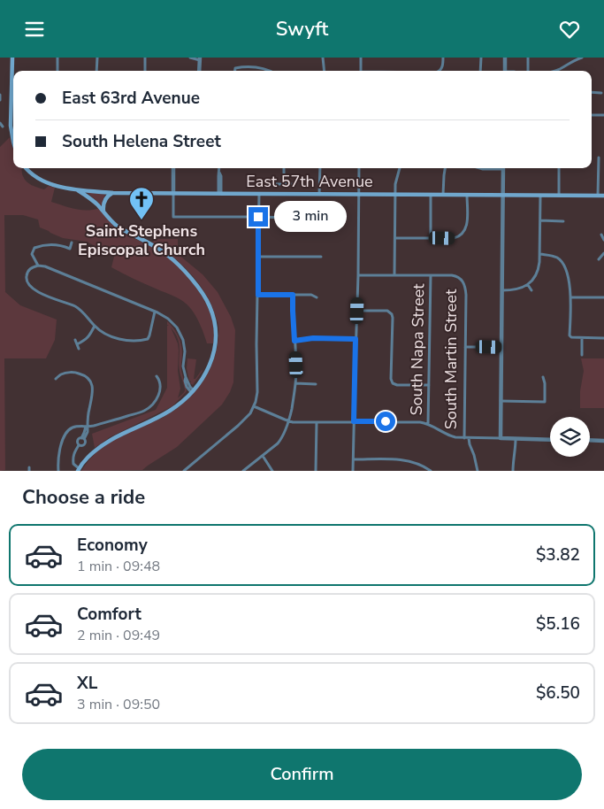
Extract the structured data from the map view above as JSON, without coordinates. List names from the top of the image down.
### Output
{
  "streets": {
    "main road": ["East 57th Avenue"],
    "street": ["South Napa Street", "South Martin Street"]
  },
  "crossings": [
    ["South Napa Street", "South Martin Street"]
  ],
  "places": {
    "church": ["Saint Stephens Episcopal Church"]
  },
  "page": {
    "header": "Swyft",
    "banner": ["East 63rd Avenue", "South Helena Street"],
    "bubble": "3 min",
    "heading": "Choose a ride",
    "list": [
      {
        "name": "Economy",
        "note": "1 min · 09:48",
        "value": "$3.82"
      },
      {
        "name": "Comfort",
        "note": "2 min · 09:49",
        "value": "$5.16"
      },
      {
        "name": "XL",
        "note": "3 min · 09:50",
        "value": "$6.50"
      }
    ],
    "buttons": "Confirm"
  }
}
